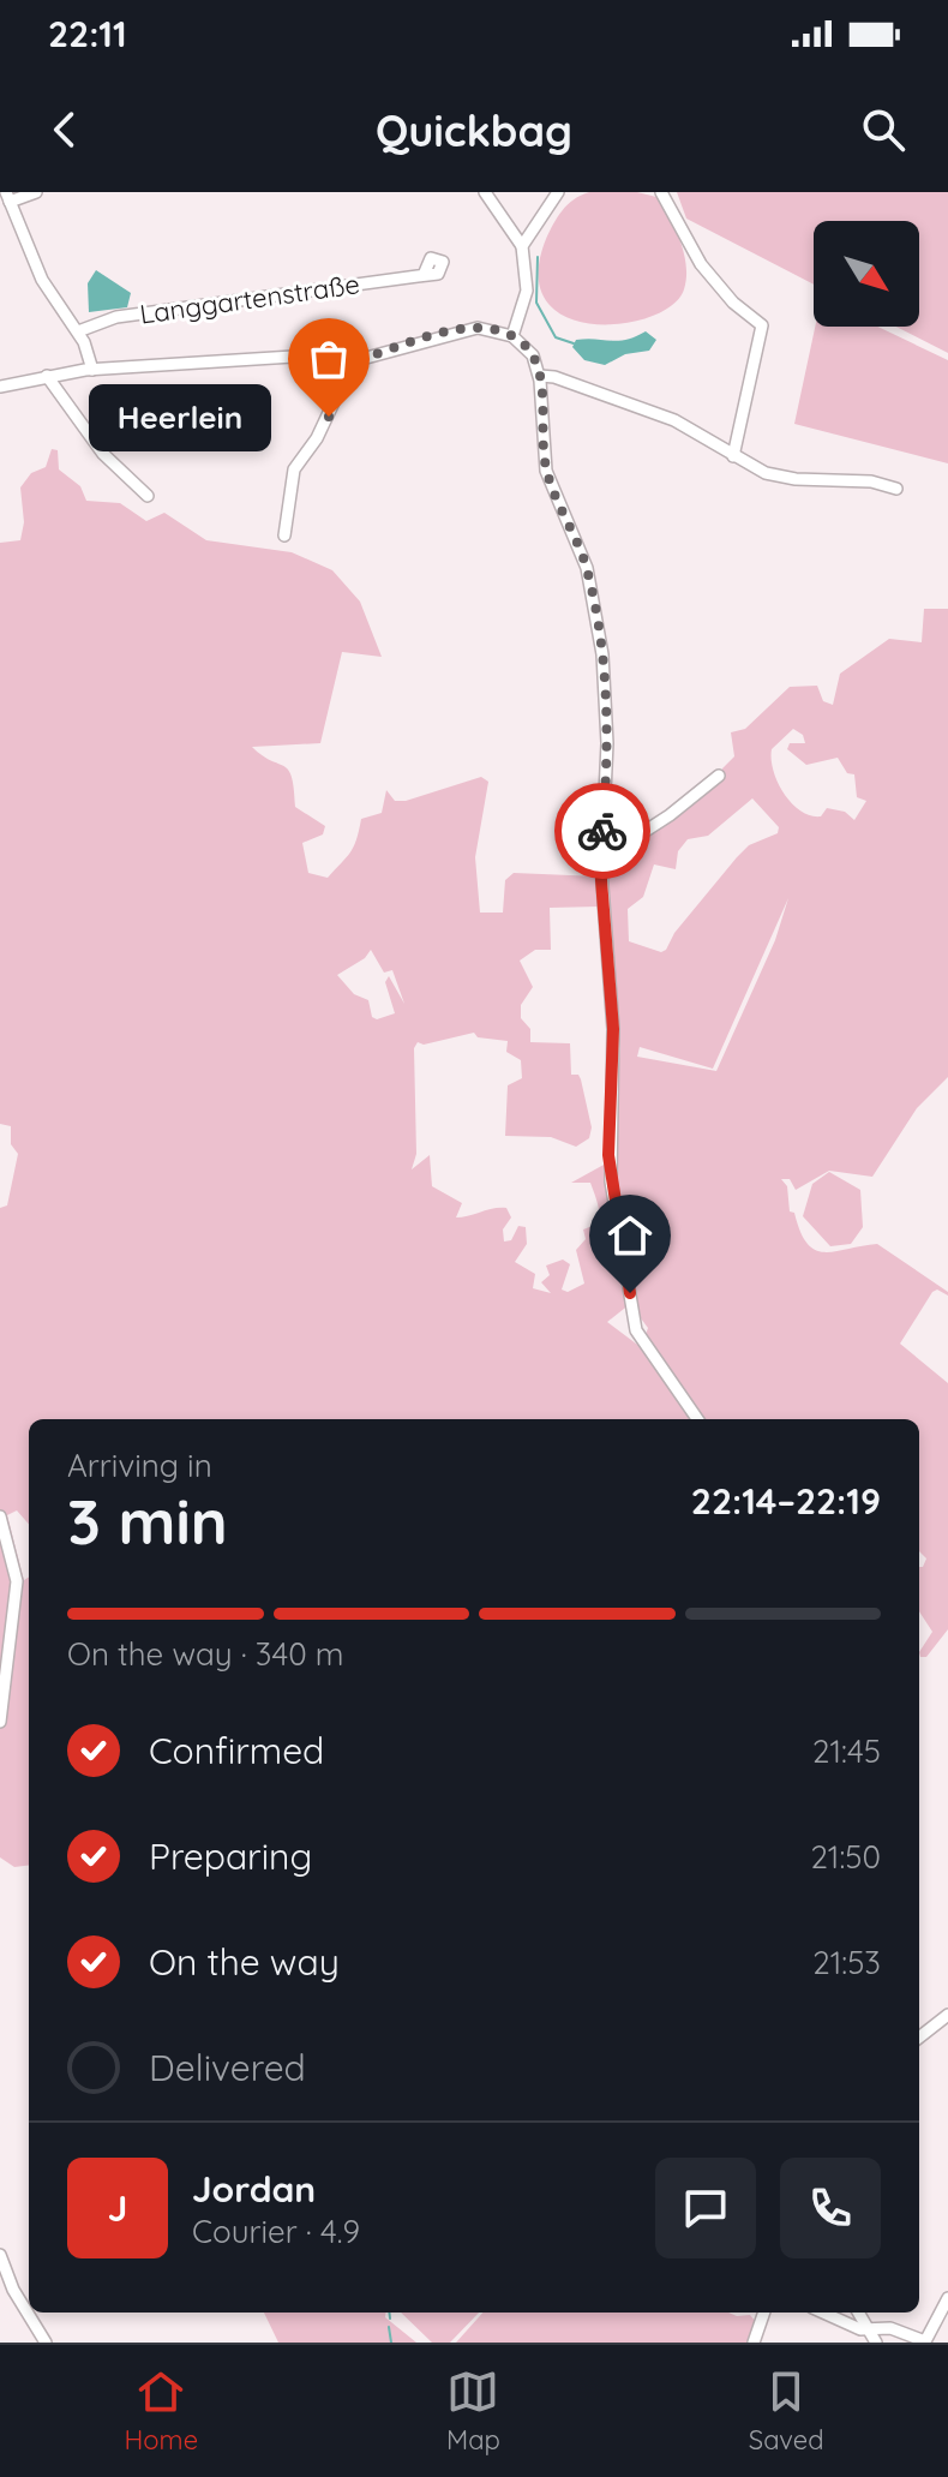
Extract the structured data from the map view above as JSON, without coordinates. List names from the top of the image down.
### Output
{
  "streets": {
    "street": ["Langgartenstraße"]
  },
  "places": ["Heerlein"],
  "north": "bottom right",
  "page": {
    "status": "22:11",
    "header": "Quickbag",
    "bubble": "Heerlein",
    "heading": ["3 min", "Arriving in", "22:14–22:19"],
    "panel": ["Jordan", "Courier · 4.9"],
    "bar": "On the way · 340 m",
    "list": [
      ["Confirmed", "21:45"],
      ["Preparing", "21:50"],
      ["On the way", "21:53"],
      "Delivered"
    ],
    "round": "J",
    "tabs": ["Home", "Map", "Saved"]
  }
}
